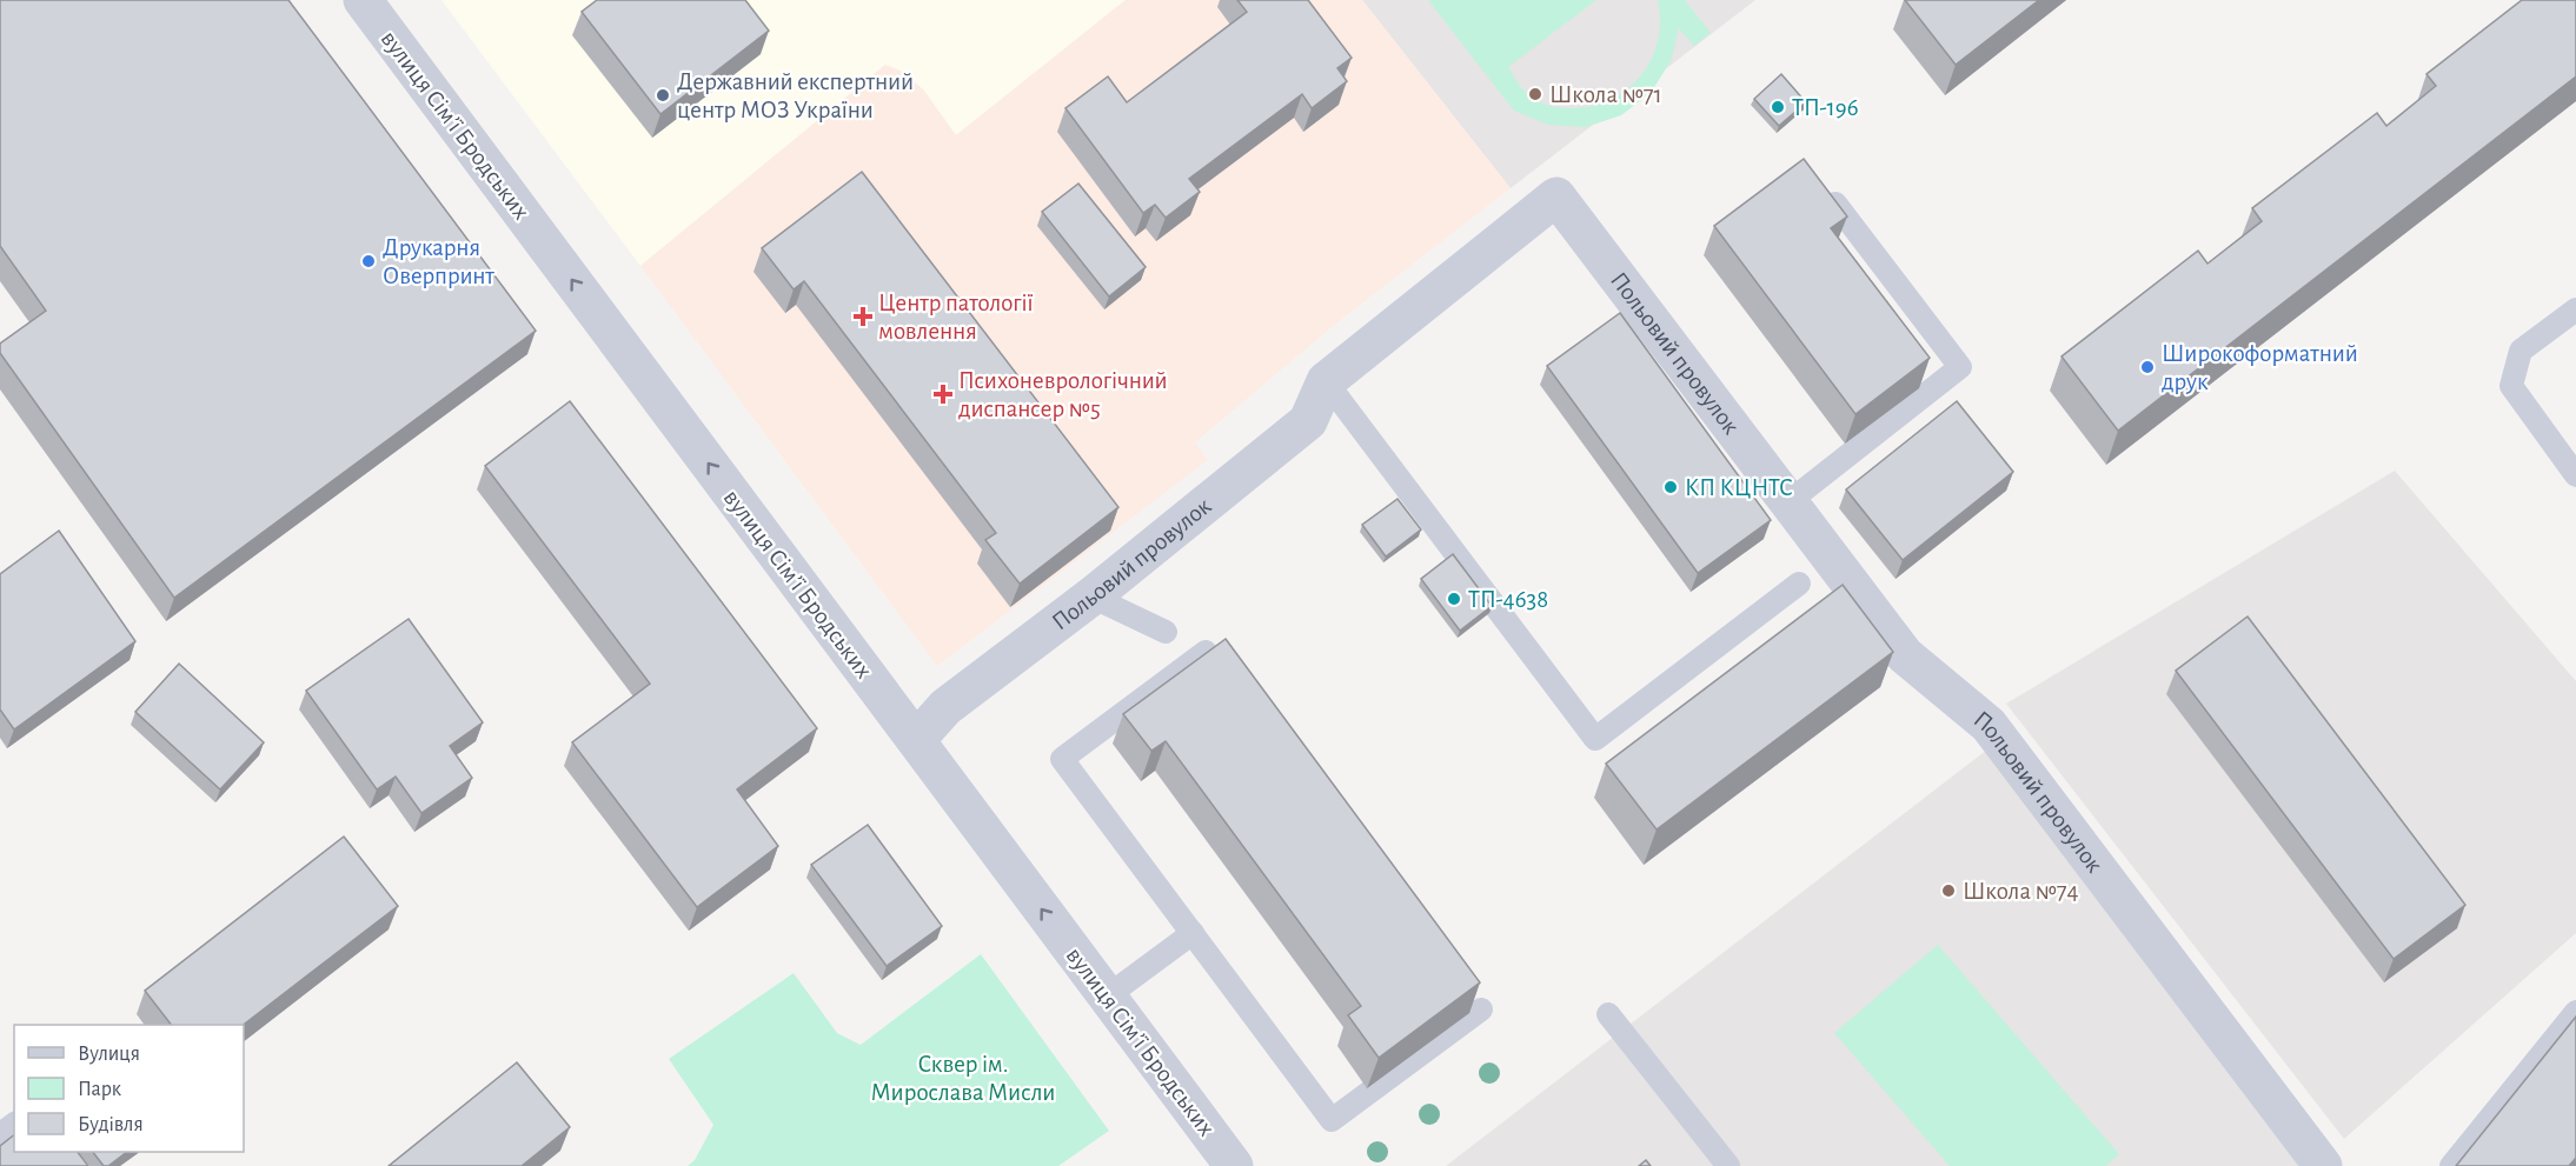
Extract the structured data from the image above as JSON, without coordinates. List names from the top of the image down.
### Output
{
  "streets": {
    "street": ["вулиця Сімʼї Бродських", "Польовий провулок"]
  },
  "crossings": [
    ["вулиця Сімʼї Бродських", "Польовий провулок"]
  ],
  "one_way": ["вулиця Сімʼї Бродських"],
  "parks": ["Сквер ім. Мирослава Мисли"],
  "places": {
    "other": [
      "Школа №71",
      "Державний експертний центр МОЗ України",
      "ТП-196",
      "Друкарня Оверпринт",
      "Широкоформатний друк",
      "КП КЦНТС",
      "ТП-4638",
      "Школа №74"
    ],
    "health": ["Центр патології мовлення", "Психоневрологічний диспансер №5"]
  },
  "legend": ["Вулиця", "Парк", "Будівля"]
}
